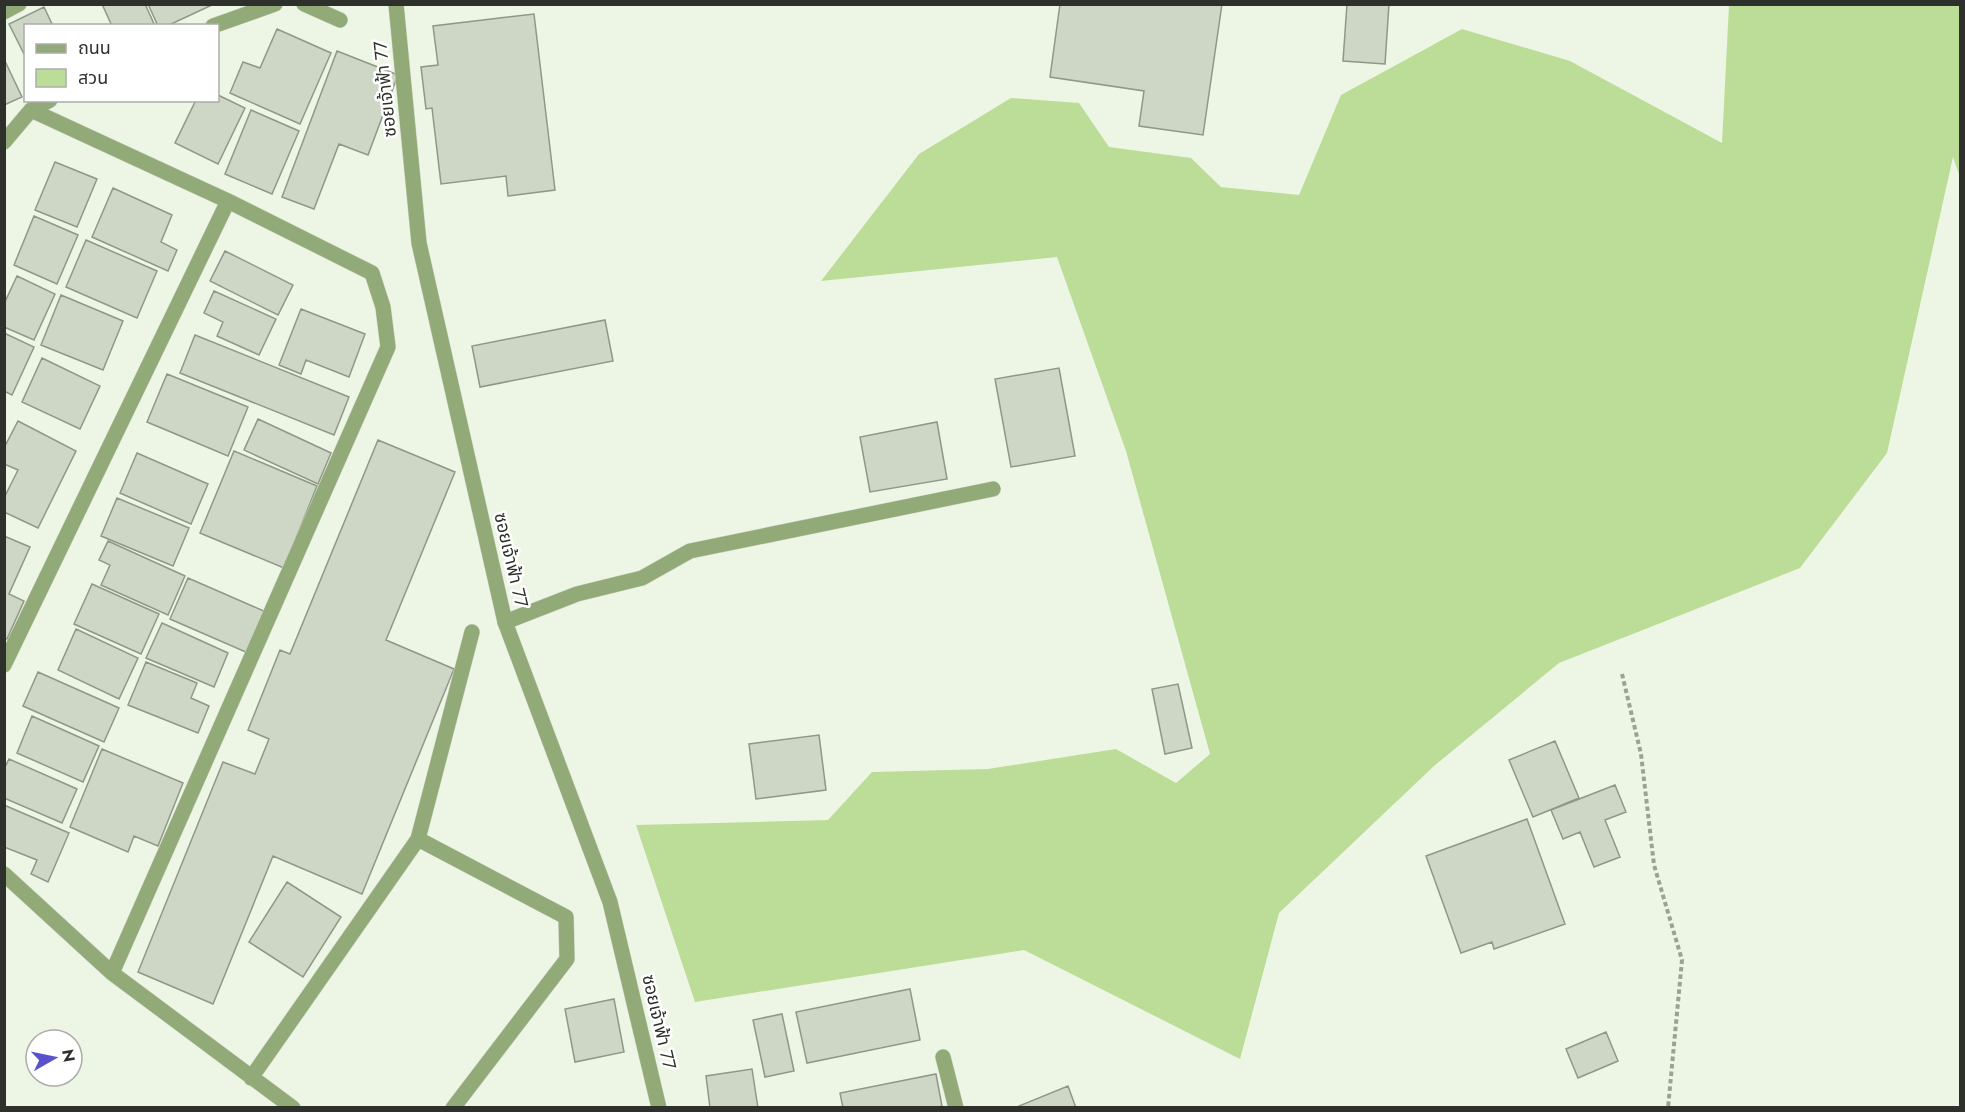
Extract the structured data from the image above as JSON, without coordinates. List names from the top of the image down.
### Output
{
  "streets": {
    "street": ["ซอยเจ้าฟ้า 77"]
  },
  "legend": ["ถนน", "สวน"],
  "north": "right"
}
